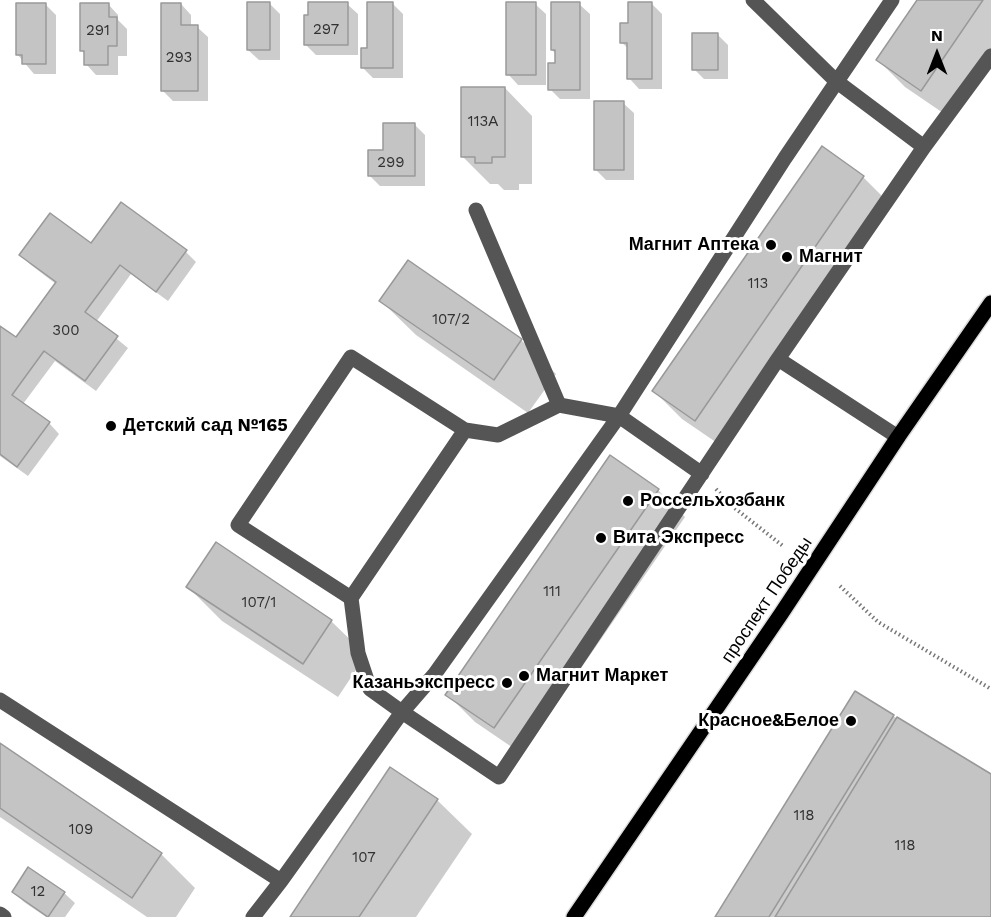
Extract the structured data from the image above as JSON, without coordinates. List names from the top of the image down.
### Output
{
  "streets": {
    "main road": ["проспект Победы"]
  },
  "places": [
    "Магнит Аптека",
    "Магнит",
    "Детский сад №165",
    "Россельхозбанк",
    "Вита Экспресс",
    "Магнит Маркет",
    "Казаньэкспресс",
    "Красное&Белое"
  ],
  "house_numbers": [
    "297",
    "291",
    "293",
    "113А",
    "299",
    "113",
    "107/2",
    "300",
    "111",
    "107/1",
    "118",
    "109",
    "118",
    "107",
    "12"
  ],
  "north": "top"
}
